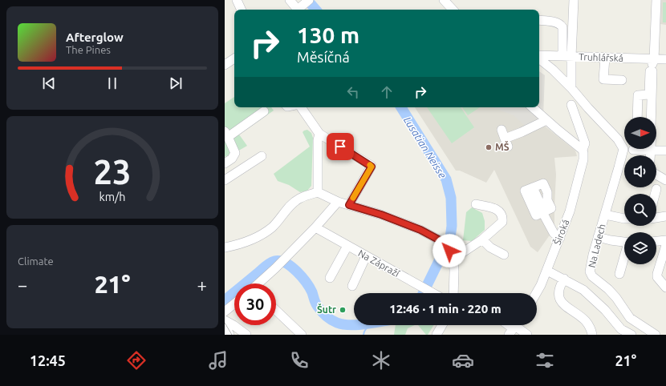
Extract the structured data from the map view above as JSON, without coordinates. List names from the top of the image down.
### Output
{
  "streets": {
    "street": [
      "Truhlářská",
      "Široká",
      "Na Ladech",
      "Na Zápraží"
    ]
  },
  "water": ["Lusatian Neisse"],
  "places": ["MŠ", "Šutr"],
  "north": "right",
  "page": {
    "turn": ["130 m", "Měsíčná"],
    "song": ["Afterglow", "The Pines"],
    "tile": "Climate",
    "heat": ["−", "21°", "+"],
    "limit": "30",
    "trip": "12:46 · 1 min · 220 m",
    "tabs": ["12:45", "21°"],
    "gauge": ["23", "km/h"]
  }
}
